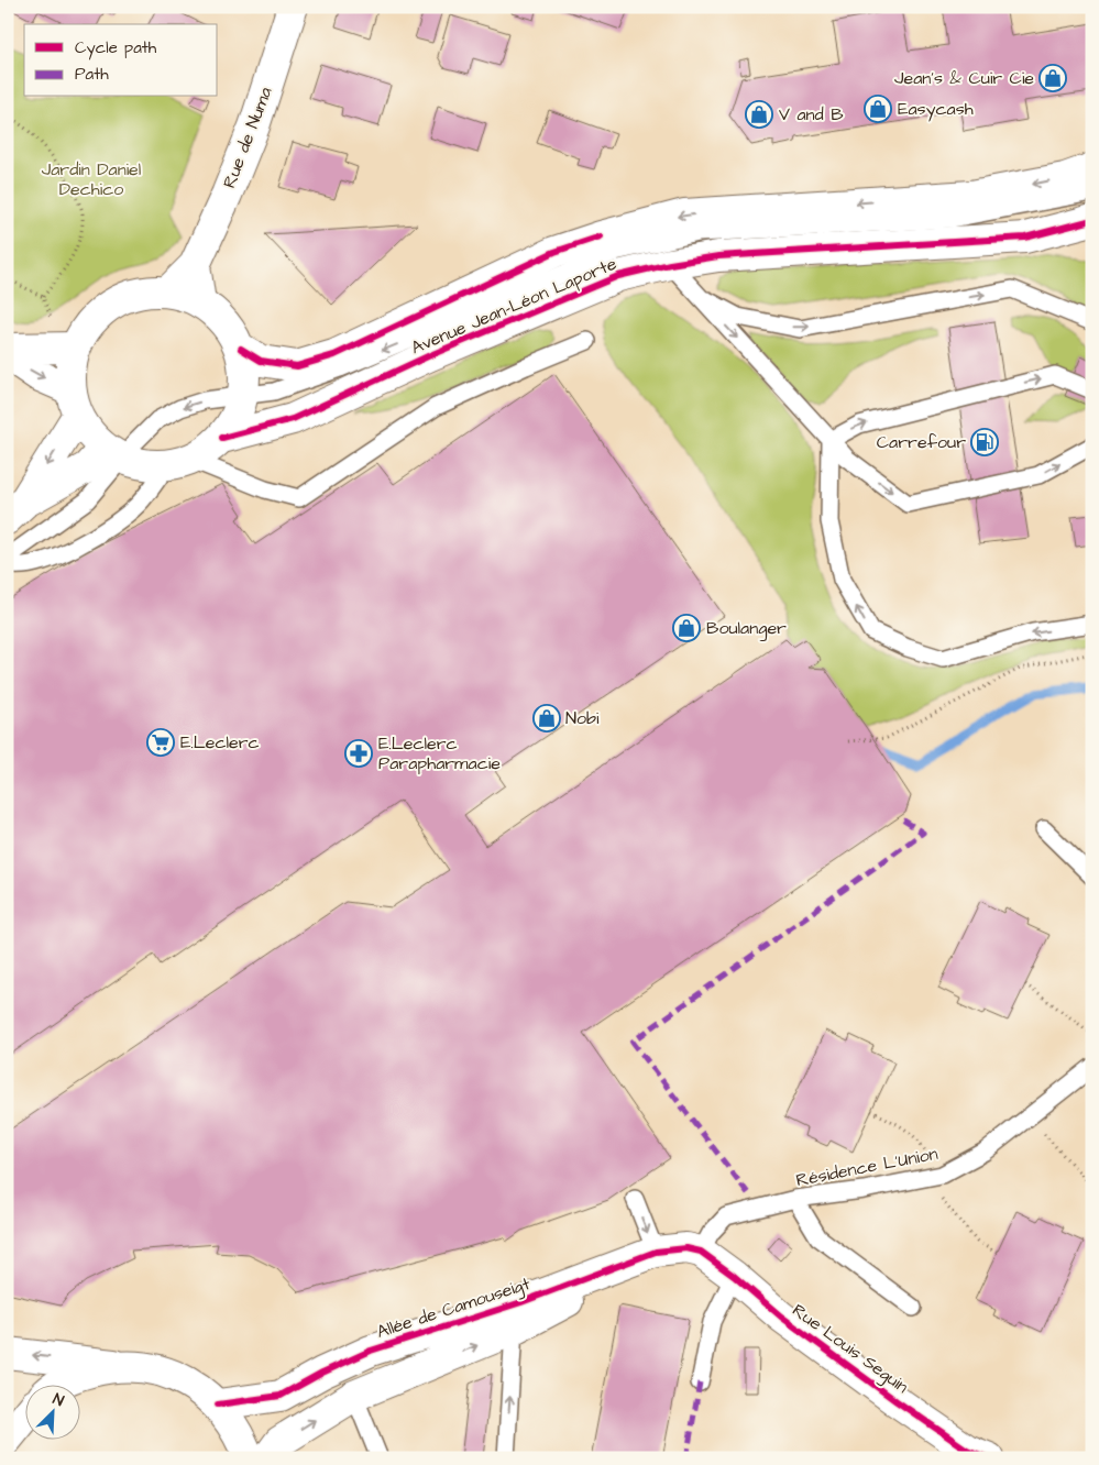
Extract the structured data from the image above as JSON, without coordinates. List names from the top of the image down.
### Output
{
  "streets": {
    "street": [
      "Rue de Numa",
      "Avenue Jean-Léon Laporte",
      "Allée de Camouseigt",
      "Rue Louis Seguin"
    ],
    "lane": ["Résidence L'Union"]
  },
  "crossings": [
    ["Résidence L'Union", "Allée de Camouseigt"],
    ["Résidence L'Union", "Rue Louis Seguin"],
    ["Allée de Camouseigt", "Rue Louis Seguin"]
  ],
  "parks": ["Jardin Daniel Dechico"],
  "places": {
    "shop": [
      "Jean's & Cuir Cie",
      "Easycash",
      "V and B",
      "Boulanger",
      "Nobi"
    ],
    "fuel station": ["Carrefour"],
    "supermarket": ["E.Leclerc"],
    "pharmacy": ["E.Leclerc Parapharmacie"]
  },
  "legend": ["Cycle path", "Path"],
  "north": "top right"
}
